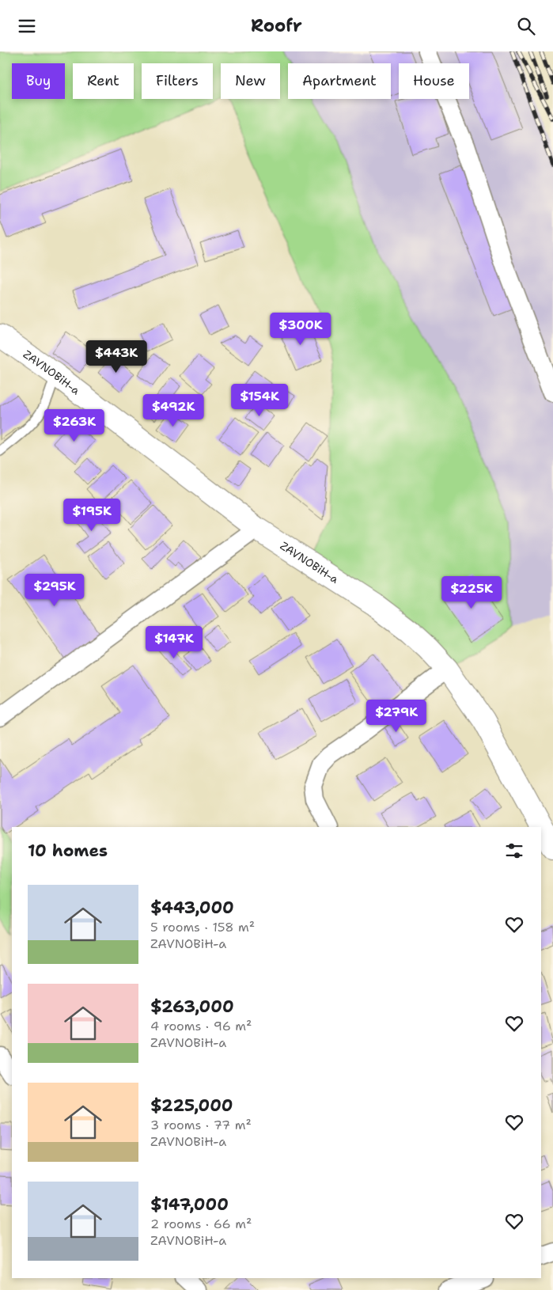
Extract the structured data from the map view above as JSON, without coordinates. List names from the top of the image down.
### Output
{
  "streets": {
    "main road": ["ZAVNOBiH-a"]
  },
  "page": {
    "header": "Roofr",
    "chip": [
      "Buy",
      "Rent",
      "Filters",
      "New",
      "Apartment",
      "House"
    ],
    "price": [
      "$300K",
      "$443K",
      "$154K",
      "$492K",
      "$263K",
      "$195K",
      "$295K",
      "$225K",
      "$147K",
      "$279K"
    ],
    "heading": "10 homes",
    "list": [
      {
        "name": "$443,000",
        "note": "5 rooms · 158 m² · ZAVNOBiH-a"
      },
      {
        "name": "$263,000",
        "note": "4 rooms · 96 m² · ZAVNOBiH-a"
      },
      {
        "name": "$225,000",
        "note": "3 rooms · 77 m² · ZAVNOBiH-a"
      },
      {
        "name": "$147,000",
        "note": "2 rooms · 66 m² · ZAVNOBiH-a"
      }
    ]
  }
}
